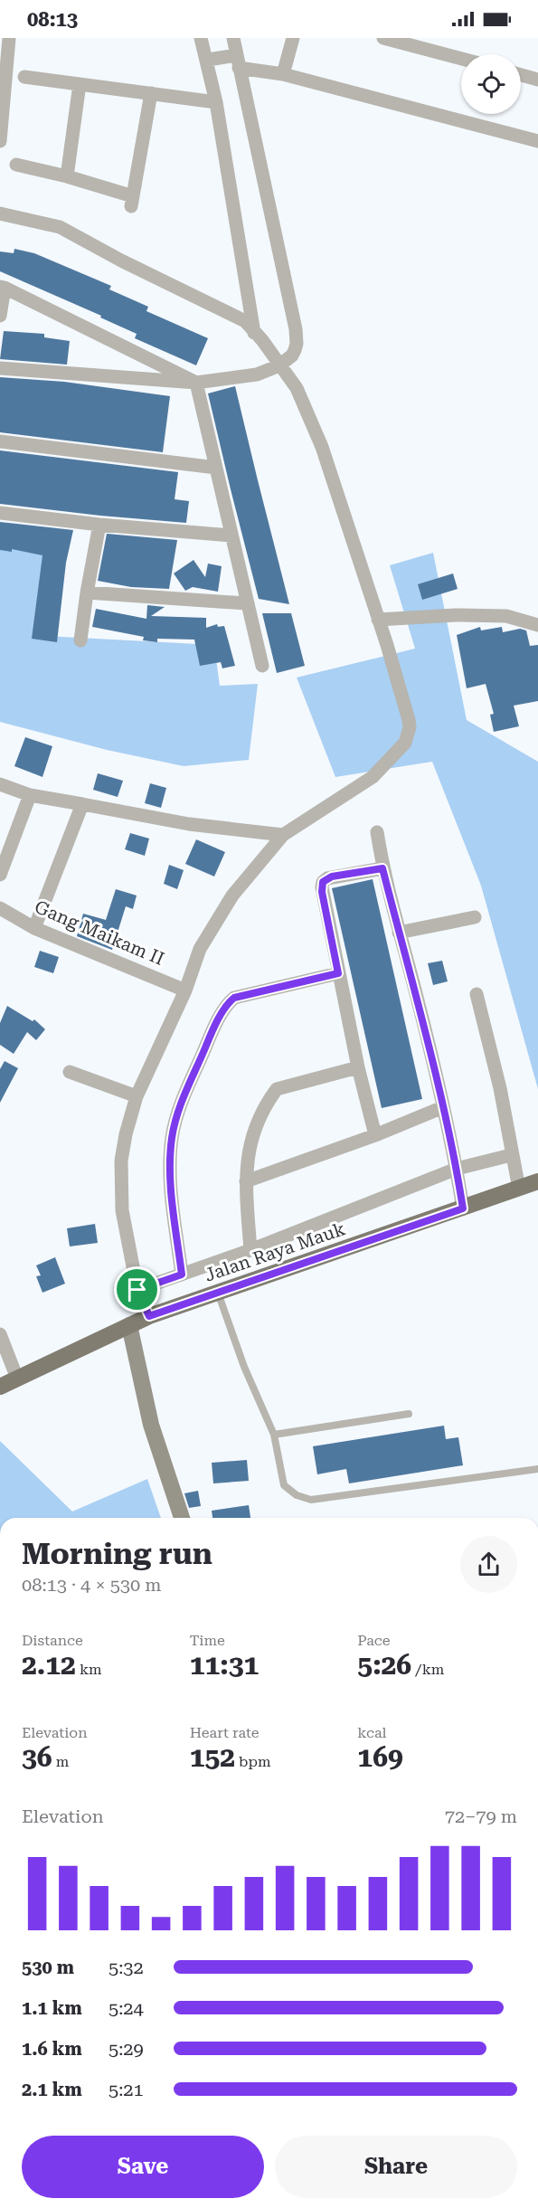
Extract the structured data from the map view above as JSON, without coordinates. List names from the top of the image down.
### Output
{
  "streets": {
    "main road": ["Jalan Raya Mauk"],
    "street": ["Gang Maikam II"]
  },
  "page": {
    "status": "08:13",
    "heading": ["Morning run", "08:13 · 4 × 530 m"],
    "stats": [
      ["Distance", "2.12 km"],
      ["Time", "11:31"],
      ["Pace", "5:26 /km"],
      ["Elevation", "36 m"],
      ["Heart rate", "152 bpm"],
      ["kcal", "169"]
    ],
    "chart": ["Elevation", "72–79 m"],
    "list": [
      {
        "name": "530 m",
        "note": "5:32"
      },
      {
        "name": "1.1 km",
        "note": "5:24"
      },
      {
        "name": "1.6 km",
        "note": "5:29"
      },
      {
        "name": "2.1 km",
        "note": "5:21"
      }
    ],
    "buttons": ["Save", "Share"]
  }
}
